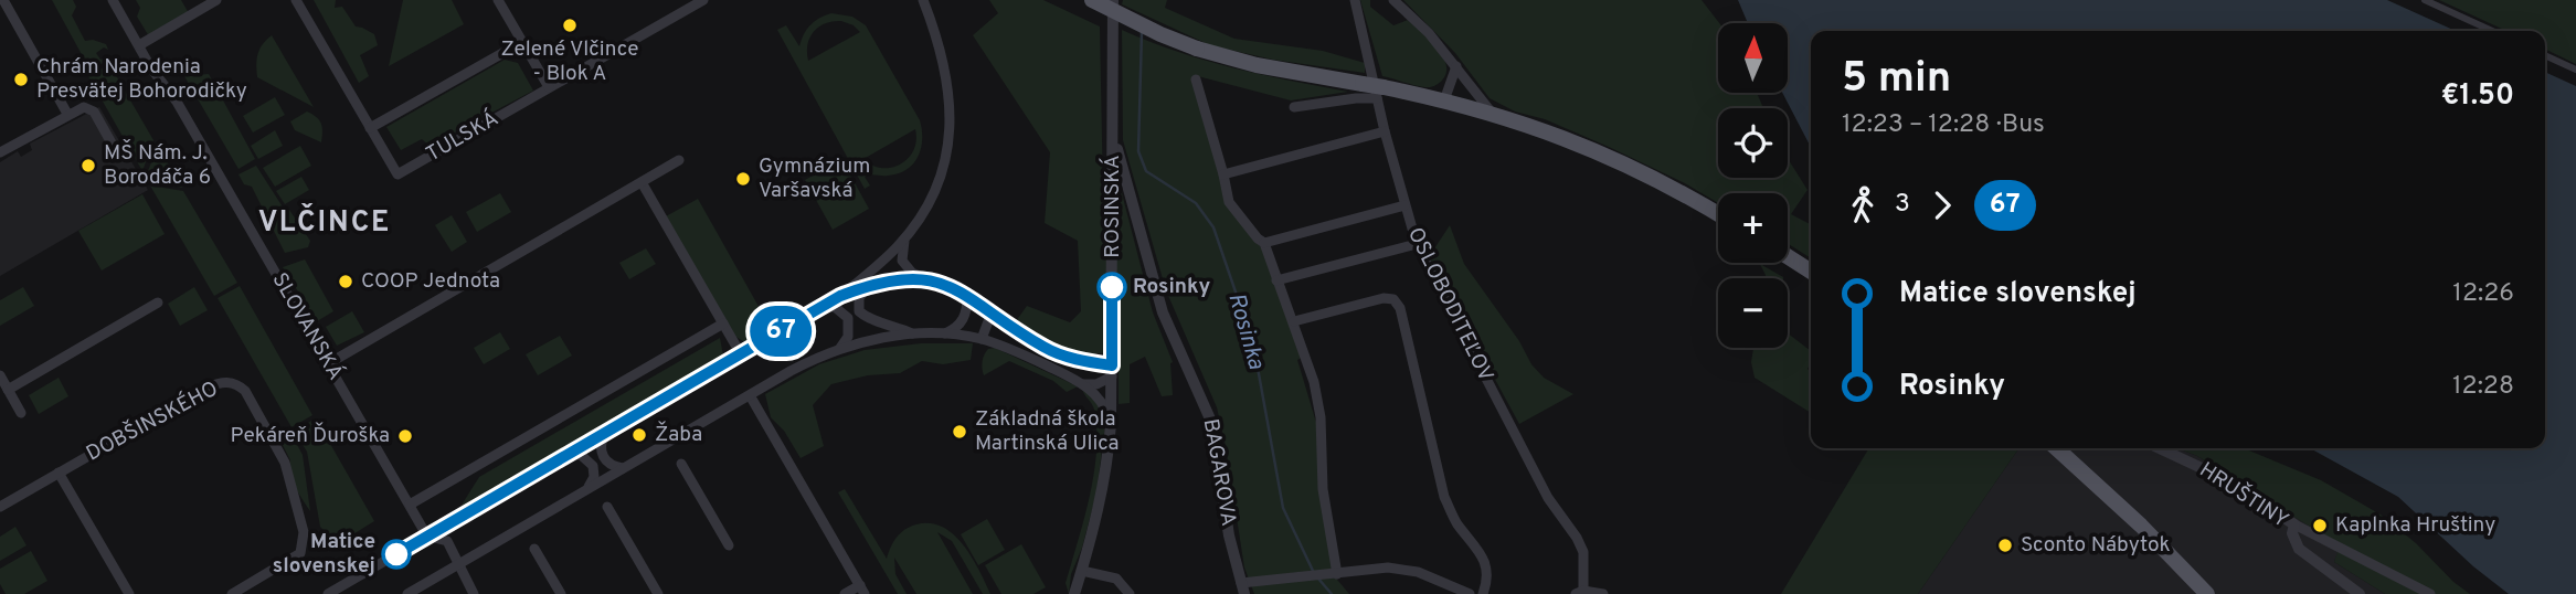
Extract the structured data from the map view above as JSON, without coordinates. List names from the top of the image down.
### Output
{
  "streets": {
    "street": [
      "TULSKÁ",
      "ROSINSKÁ",
      "OSLOBODITEĽOV",
      "SLOVANSKÁ",
      "DOBŠINSKÉHO",
      "BAGAROVA",
      "HRUŠTINY"
    ]
  },
  "crossings": [
    ["ROSINSKÁ", "BAGAROVA"]
  ],
  "districts": ["VLČINCE"],
  "water": ["Rosinka"],
  "places": [
    "Zelené Vlčince - Blok A",
    "Chrám Narodenia Presvätej Bohorodičky",
    "MŠ Nám. J. Borodáča 6",
    "Gymnázium Varšavská",
    "COOP Jednota",
    "Rosinky",
    "Základná škola Martinská Ulica",
    "Žaba",
    "Pekáreň Ďuroška",
    "Kaplnka Hruštiny",
    "Sconto Nábytok",
    "Matice slovenskej"
  ],
  "lines": ["bus line 67"],
  "north": "top",
  "page": {
    "on_map": "67",
    "map_buttons": ["+", "−"],
    "heading": ["5 min", "12:23 – 12:28 · Bus", "€1.50"],
    "legs": ["3", "67"],
    "list": [
      {
        "name": "Matice slovenskej",
        "value": "12:26"
      },
      {
        "name": "Rosinky",
        "value": "12:28"
      }
    ]
  }
}
